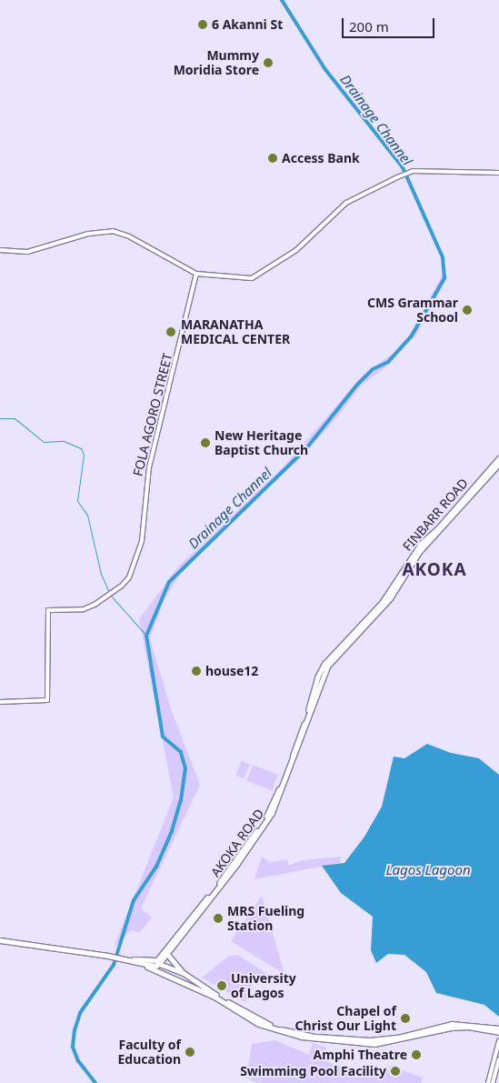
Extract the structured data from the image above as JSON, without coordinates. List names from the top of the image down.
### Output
{
  "streets": {
    "main road": ["FINBARR ROAD", "AKOKA ROAD"],
    "street": ["FOLA AGORO STREET"]
  },
  "crossings": [
    ["FINBARR ROAD", "AKOKA ROAD"]
  ],
  "districts": ["AKOKA"],
  "water": ["Drainage Channel", "Lagos Lagoon"],
  "places": [
    "6 Akanni St",
    "Mummy Moridia Store",
    "Access Bank",
    "CMS Grammar School",
    "MARANATHA MEDICAL CENTER",
    "New Heritage Baptist Church",
    "house12",
    "MRS Fueling Station",
    "University of Lagos",
    "Chapel of Christ Our Light",
    "Faculty of Education",
    "Amphi Theatre",
    "Swimming Pool Facility"
  ],
  "scale_bar": "200 m"
}
